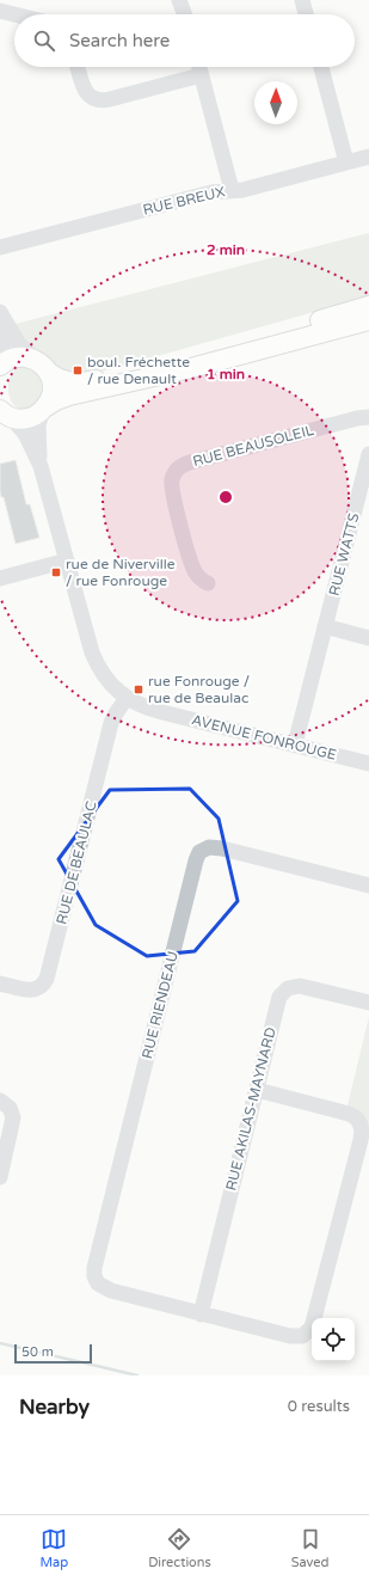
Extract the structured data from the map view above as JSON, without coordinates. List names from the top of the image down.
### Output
{
  "streets": {
    "street": [
      "RUE BREUX",
      "RUE BEAUSOLEIL",
      "RUE WATTS",
      "AVENUE FONROUGE",
      "RUE DE BEAULAC",
      "RUE RIENDEAU",
      "RUE AKILAS-MAYNARD"
    ]
  },
  "crossings": [
    ["RUE WATTS", "AVENUE FONROUGE"],
    ["AVENUE FONROUGE", "RUE DE BEAULAC"],
    ["RUE RIENDEAU", "RUE AKILAS-MAYNARD"]
  ],
  "places": {
    "transit": ["boul. Fréchette / rue Denault", "rue de Niverville / rue Fonrouge", "rue Fonrouge / rue de Beaulac"]
  },
  "scale_bar": "50 m",
  "north": "top",
  "page": {
    "search": "Search here",
    "scale": "50 m",
    "heading": ["Nearby", "0 results"],
    "nav": ["Map", "Directions", "Saved"]
  },
  "rings": ["2 min", "1 min"]
}
